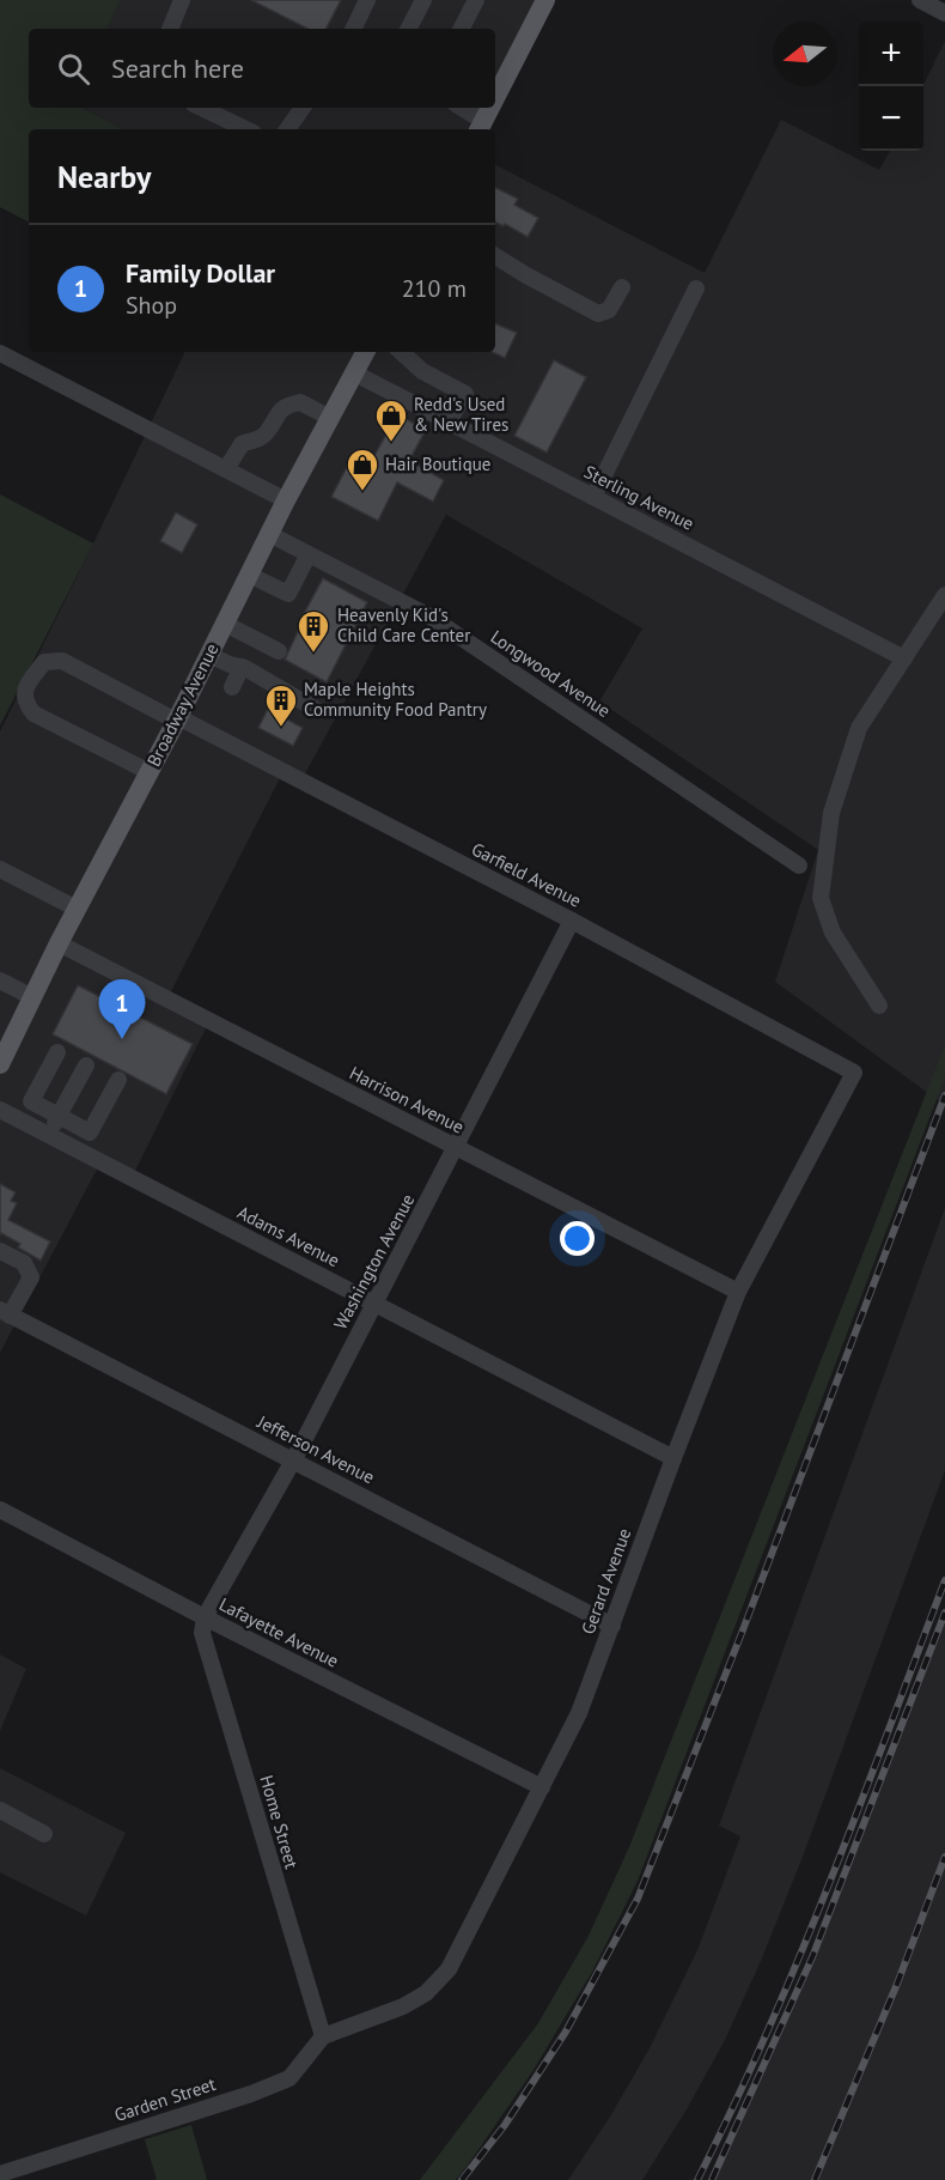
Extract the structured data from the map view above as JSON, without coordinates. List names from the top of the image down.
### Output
{
  "streets": {
    "main road": ["Broadway Avenue"],
    "street": [
      "Sterling Avenue",
      "Longwood Avenue",
      "Garfield Avenue",
      "Harrison Avenue",
      "Adams Avenue",
      "Washington Avenue",
      "Jefferson Avenue",
      "Gerard Avenue",
      "Lafayette Avenue",
      "Home Street",
      "Garden Street"
    ]
  },
  "crossings": [
    ["Sterling Avenue", "Broadway Avenue"],
    ["Longwood Avenue", "Broadway Avenue"],
    ["Broadway Avenue", "Garfield Avenue"],
    ["Broadway Avenue", "Harrison Avenue"],
    ["Garfield Avenue", "Washington Avenue"],
    ["Garfield Avenue", "Gerard Avenue"],
    ["Harrison Avenue", "Washington Avenue"],
    ["Harrison Avenue", "Gerard Avenue"],
    ["Adams Avenue", "Washington Avenue"],
    ["Adams Avenue", "Gerard Avenue"],
    ["Washington Avenue", "Jefferson Avenue"],
    ["Washington Avenue", "Lafayette Avenue"],
    ["Washington Avenue", "Home Street"],
    ["Jefferson Avenue", "Gerard Avenue"],
    ["Gerard Avenue", "Lafayette Avenue"],
    ["Gerard Avenue", "Home Street"],
    ["Gerard Avenue", "Garden Street"],
    ["Lafayette Avenue", "Home Street"],
    ["Home Street", "Garden Street"]
  ],
  "places": {
    "shop": ["Redd's Used & New Tires", "Hair Boutique"],
    "building": ["Heavenly Kid's Child Care Center", "Maple Heights Community Food Pantry"]
  },
  "north": "left",
  "page": {
    "map_buttons": ["+", "−"],
    "search": "Search here",
    "heading": "Nearby",
    "list": [
      {
        "mark": "1",
        "name": "Family Dollar",
        "note": "Shop",
        "value": "210 m"
      }
    ],
    "pins": "1"
  }
}
